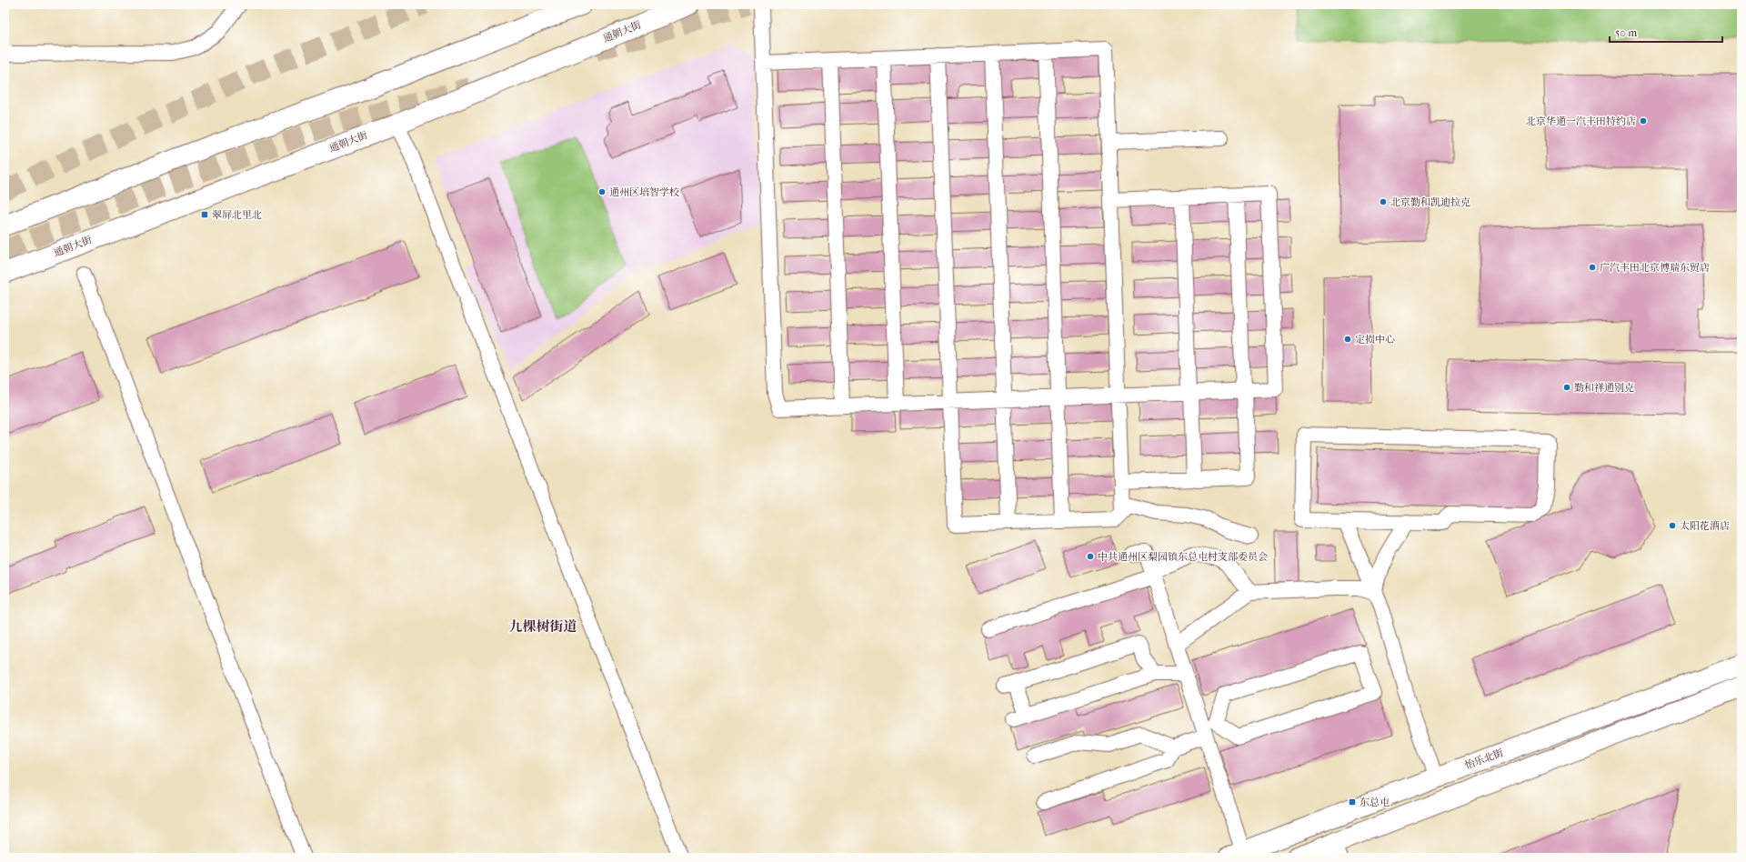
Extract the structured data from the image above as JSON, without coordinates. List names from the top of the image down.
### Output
{
  "streets": {
    "main road": ["通朝大街", "怡乐北街"]
  },
  "districts": ["九棵树街道"],
  "places": {
    "other": [
      "北京华通一汽丰田特约店",
      "通州区培智学校",
      "北京勤和凯迪拉克",
      "广汽丰田北京博瑞东贸店",
      "定损中心",
      "勤和祥通别克",
      "太阳花酒店",
      "中共通州区梨园镇东总屯村支部委员会"
    ],
    "transit": ["翠屏北里北", "东总屯"]
  },
  "scale_bar": "50 m"
}
